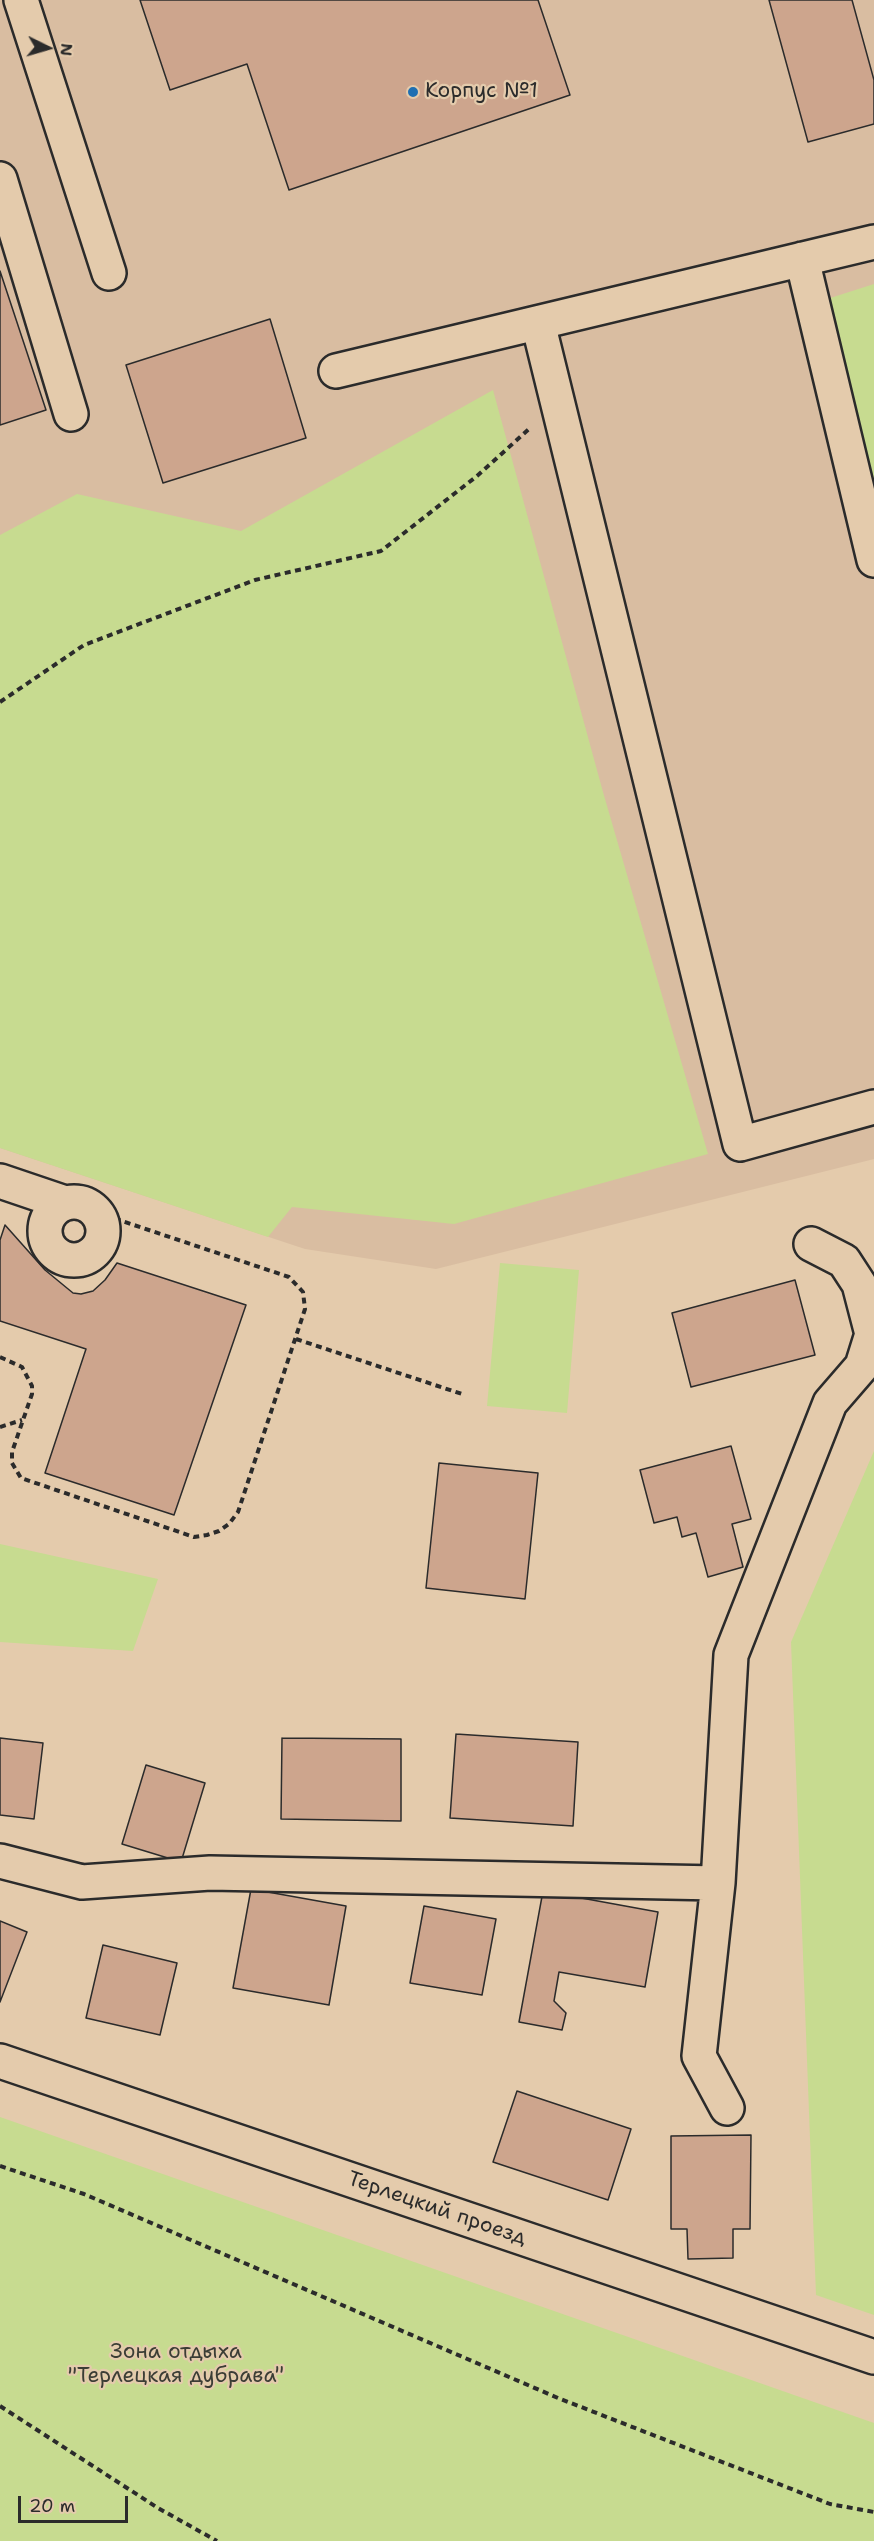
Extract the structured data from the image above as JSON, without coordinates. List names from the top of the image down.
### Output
{
  "streets": {
    "street": ["Терлецкий проезд"]
  },
  "parks": ["Зона отдыха \"Терлецкая дубрава\""],
  "places": ["Корпус №1"],
  "scale_bar": "20 m",
  "north": "right"
}
